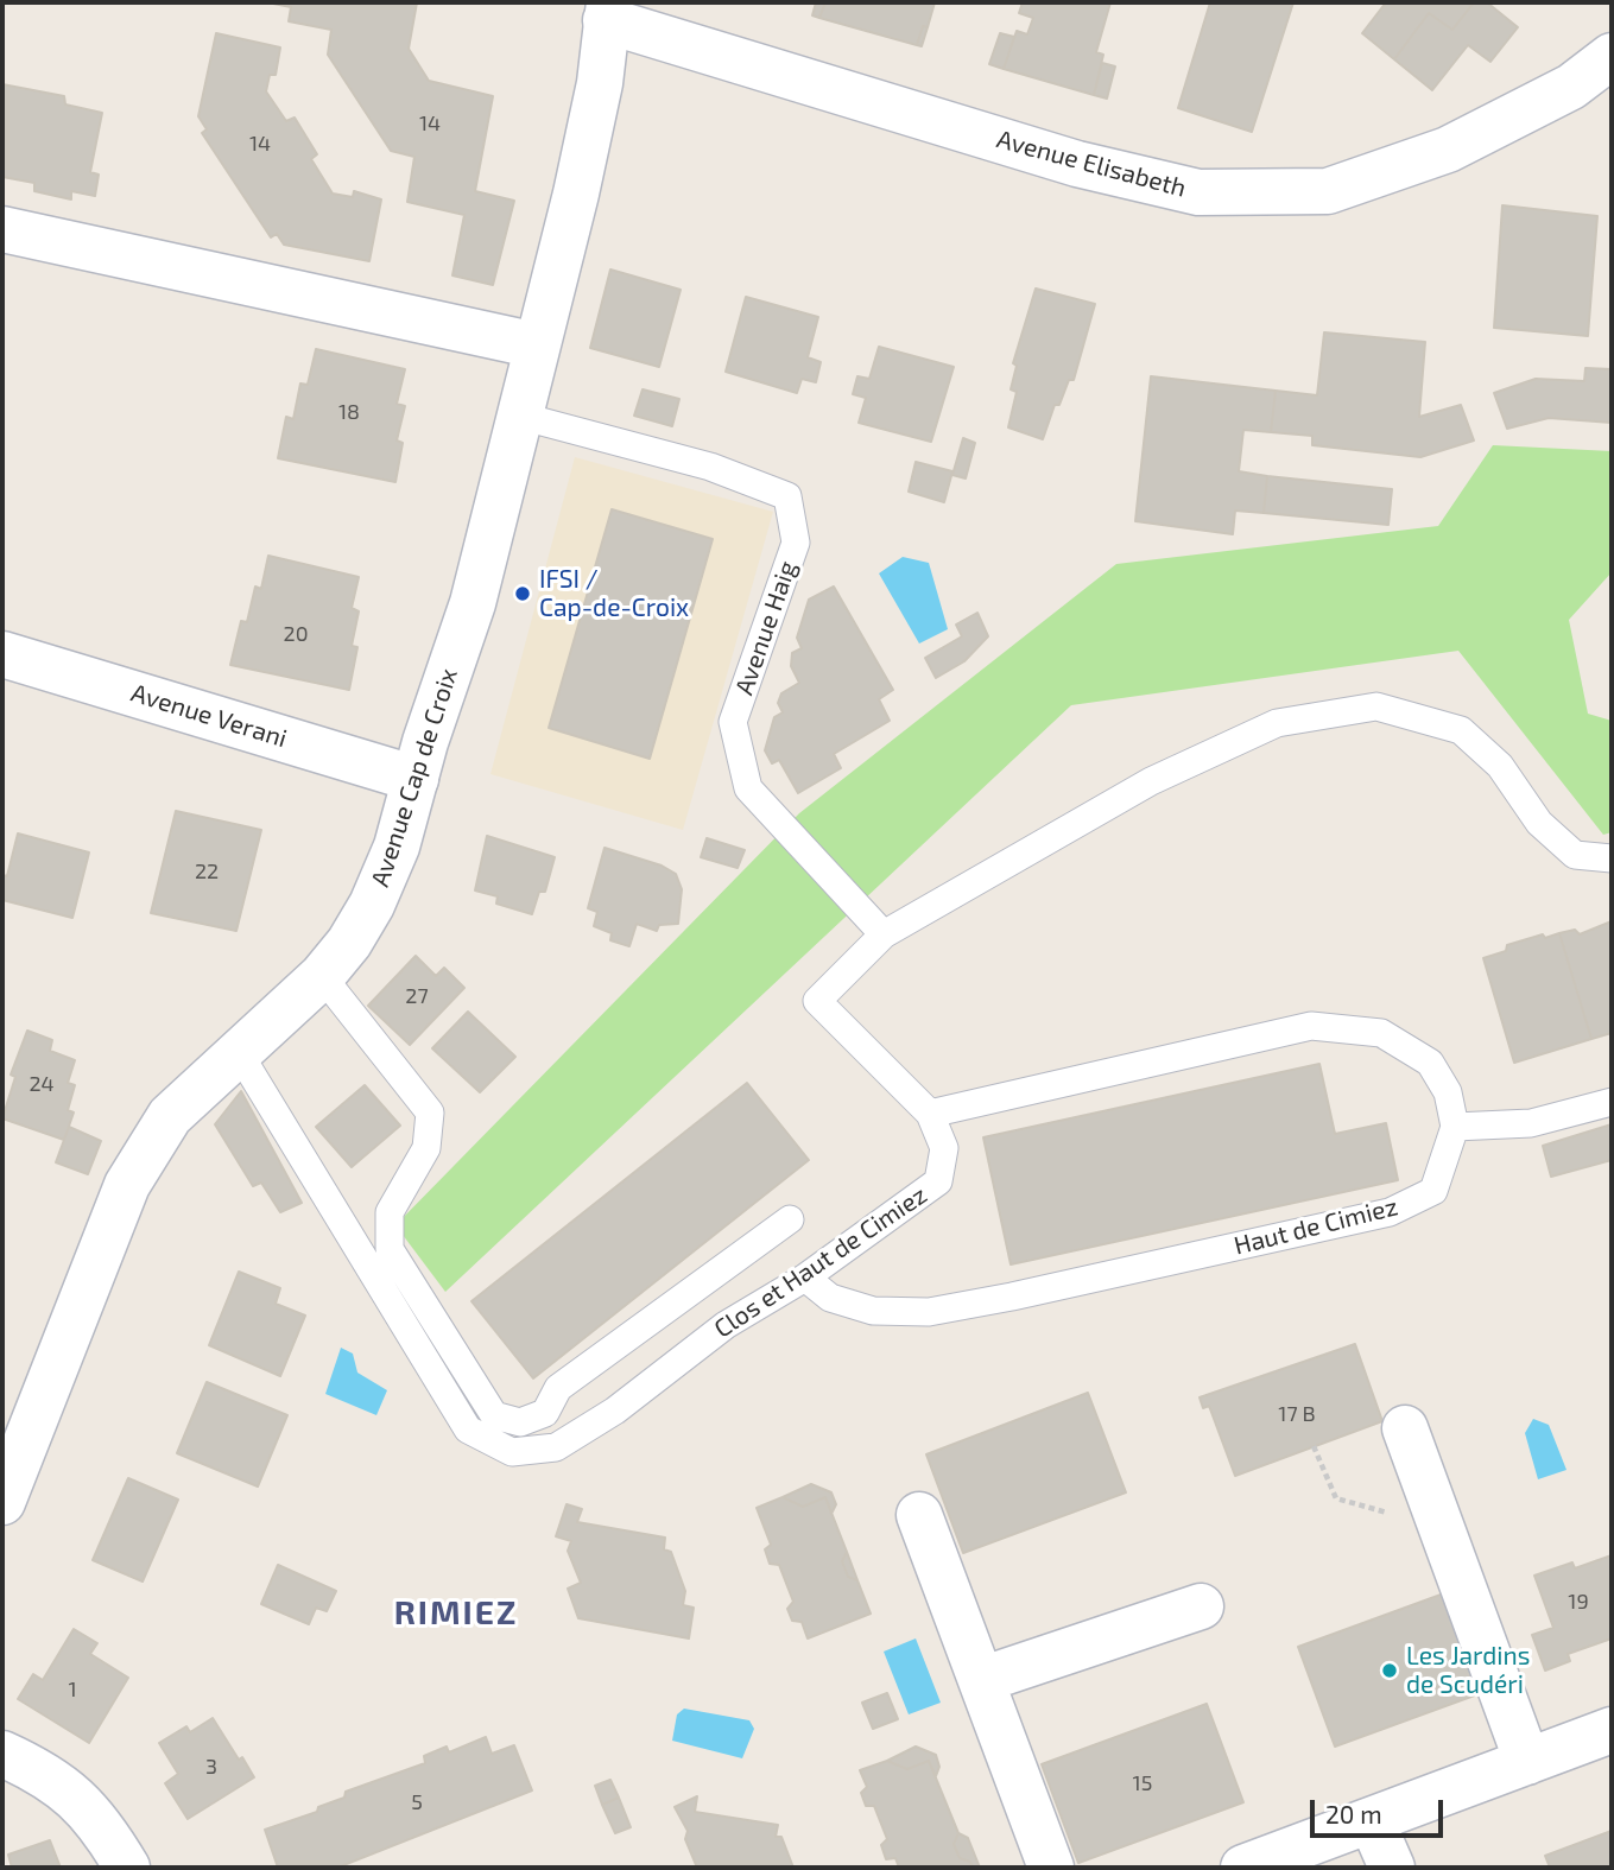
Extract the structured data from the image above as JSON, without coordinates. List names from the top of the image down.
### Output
{
  "streets": {
    "street": ["Avenue Elisabeth", "Avenue Verani", "Avenue Cap de Croix"],
    "lane": ["Avenue Haig", "Haut de Cimiez", "Clos et Haut de Cimiez"]
  },
  "crossings": [
    ["Avenue Elisabeth", "Avenue Cap de Croix"],
    ["Avenue Haig", "Avenue Cap de Croix"],
    ["Avenue Haig", "Clos et Haut de Cimiez"],
    ["Avenue Verani", "Avenue Cap de Croix"],
    ["Avenue Cap de Croix", "Clos et Haut de Cimiez"],
    ["Haut de Cimiez", "Clos et Haut de Cimiez"]
  ],
  "districts": ["RIMIEZ"],
  "places": ["IFSI / Cap-de-Croix", "Les Jardins de Scudéri"],
  "house_numbers": [
    "14",
    "14",
    "18",
    "20",
    "22",
    "27",
    "24",
    "17 B",
    "19",
    "1",
    "3",
    "15",
    "5"
  ],
  "scale_bar": "20 m"
}
